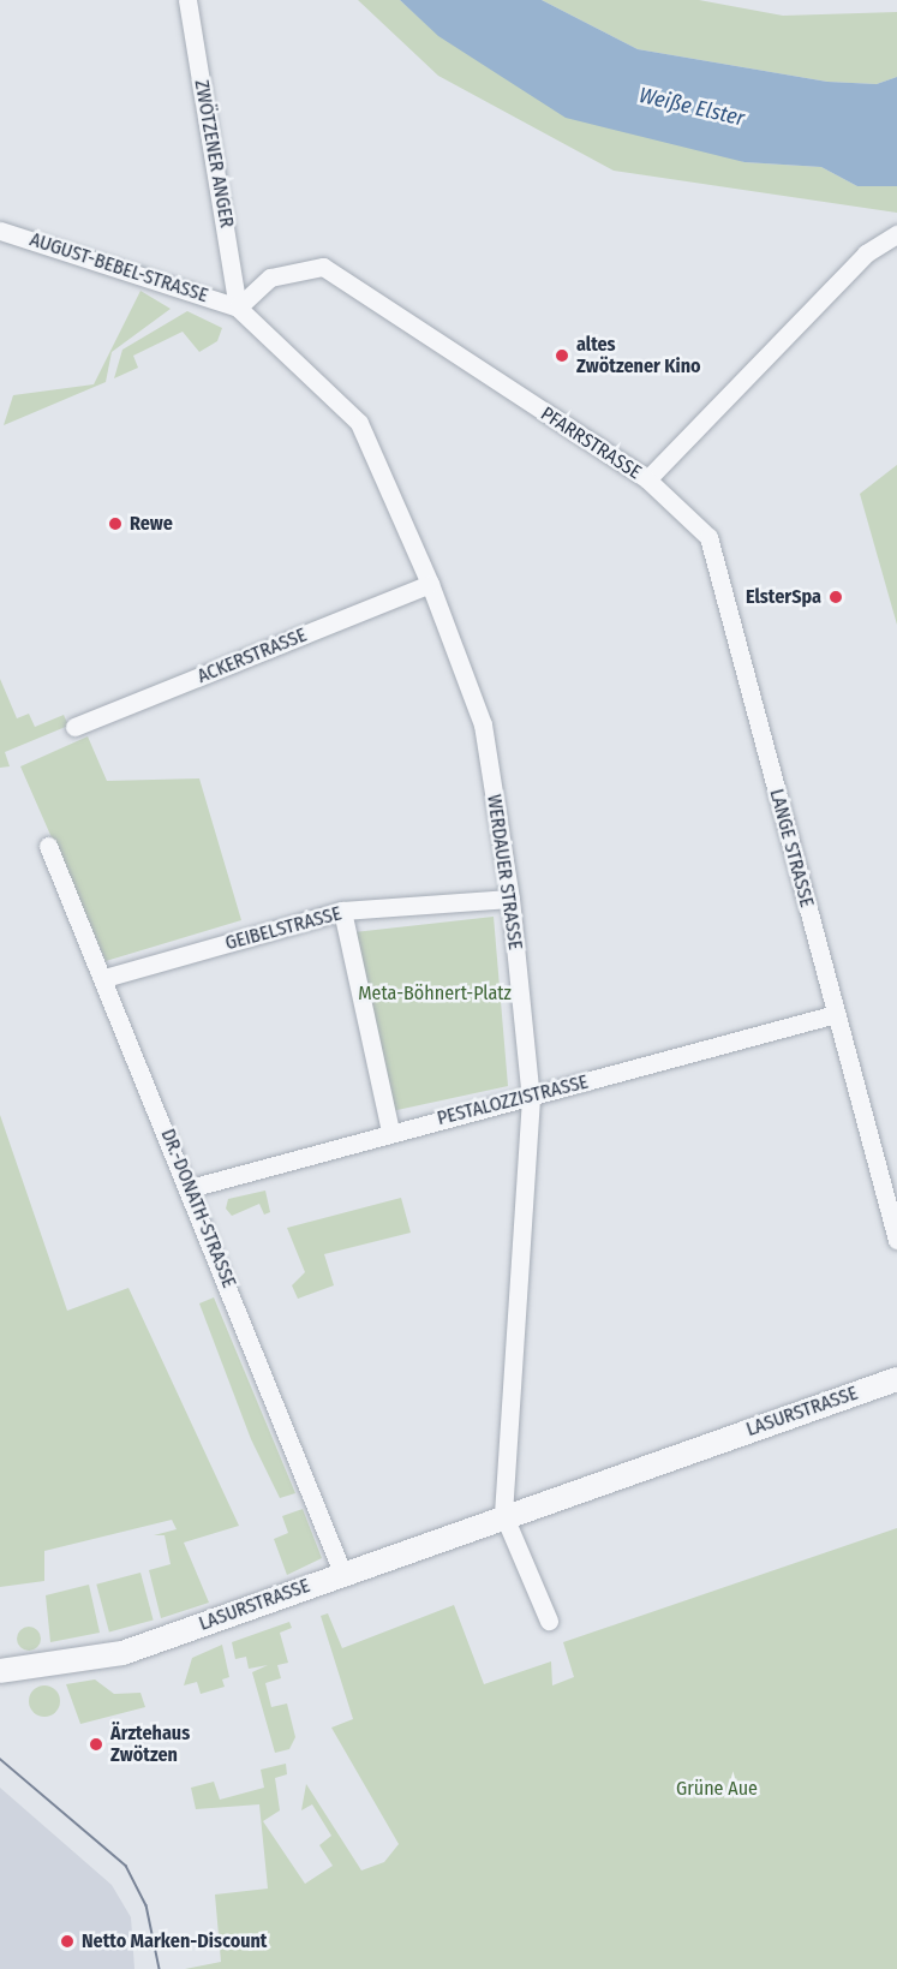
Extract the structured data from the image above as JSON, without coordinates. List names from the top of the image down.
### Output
{
  "streets": {
    "street": [
      "ZWÖTZENER ANGER",
      "AUGUST-BEBEL-STRASSE",
      "PFARRSTRASSE",
      "ACKERSTRASSE",
      "LANGE STRASSE",
      "WERDAUER STRASSE",
      "GEIBELSTRASSE",
      "PESTALOZZISTRASSE",
      "DR.-DONATH-STRASSE",
      "LASURSTRASSE"
    ]
  },
  "crossings": [
    ["ZWÖTZENER ANGER", "AUGUST-BEBEL-STRASSE"],
    ["ZWÖTZENER ANGER", "PFARRSTRASSE"],
    ["ZWÖTZENER ANGER", "WERDAUER STRASSE"],
    ["AUGUST-BEBEL-STRASSE", "PFARRSTRASSE"],
    ["AUGUST-BEBEL-STRASSE", "WERDAUER STRASSE"],
    ["PFARRSTRASSE", "LANGE STRASSE"],
    ["PFARRSTRASSE", "WERDAUER STRASSE"],
    ["ACKERSTRASSE", "WERDAUER STRASSE"],
    ["LANGE STRASSE", "PESTALOZZISTRASSE"],
    ["WERDAUER STRASSE", "GEIBELSTRASSE"],
    ["WERDAUER STRASSE", "PESTALOZZISTRASSE"],
    ["WERDAUER STRASSE", "LASURSTRASSE"],
    ["GEIBELSTRASSE", "DR.-DONATH-STRASSE"],
    ["PESTALOZZISTRASSE", "DR.-DONATH-STRASSE"],
    ["DR.-DONATH-STRASSE", "LASURSTRASSE"]
  ],
  "water": ["Weiße Elster"],
  "parks": ["Meta-Böhnert-Platz", "Grüne Aue"],
  "places": [
    "altes Zwötzener Kino",
    "Rewe",
    "ElsterSpa",
    "Ärztehaus Zwötzen",
    "Netto Marken-Discount"
  ]
}
